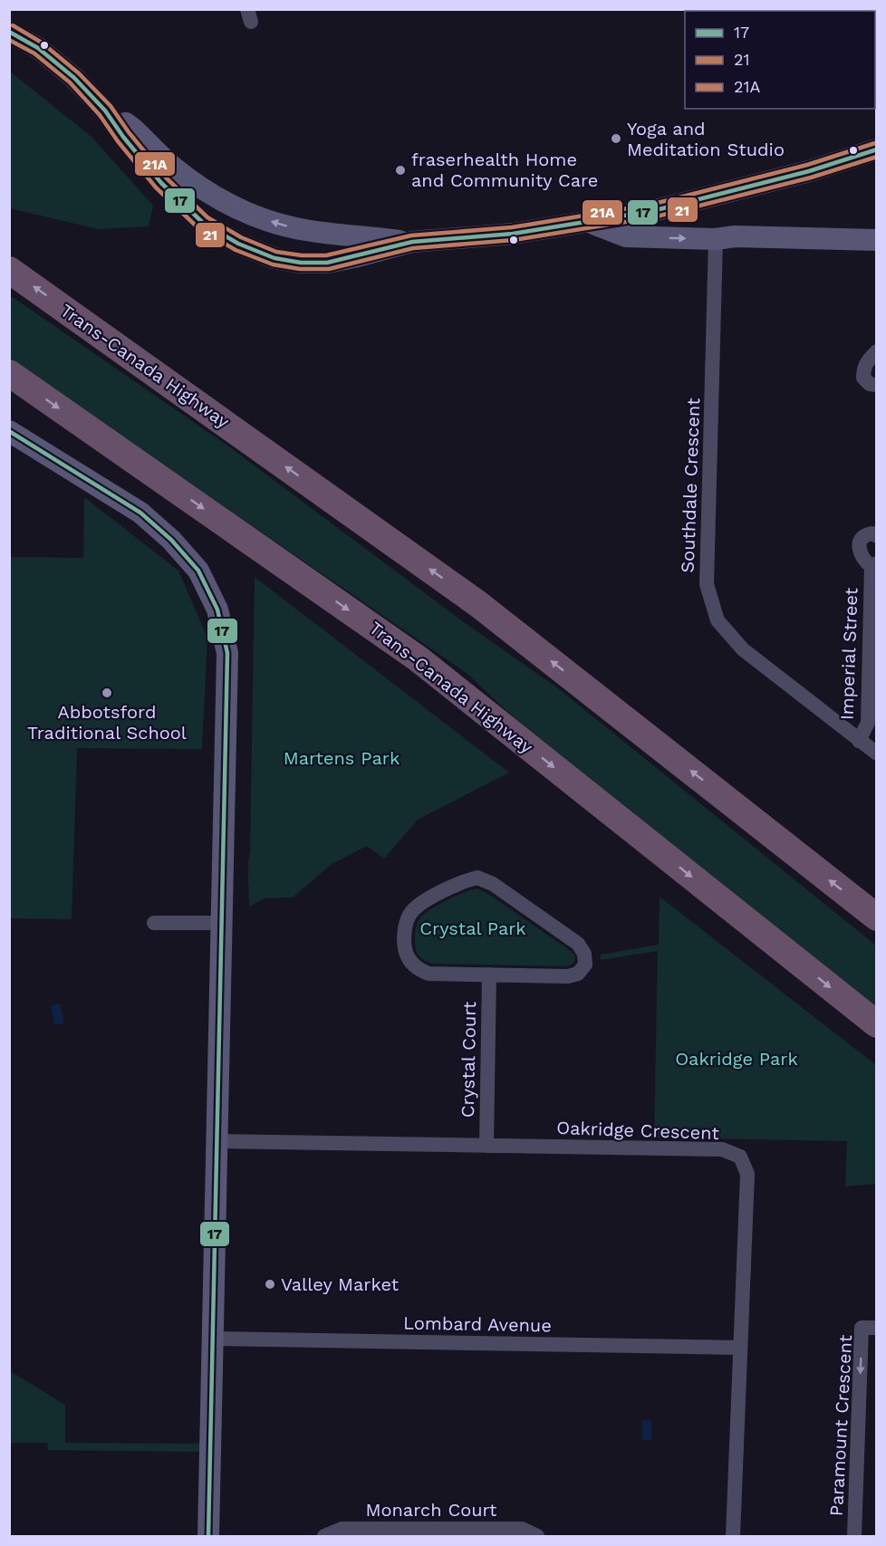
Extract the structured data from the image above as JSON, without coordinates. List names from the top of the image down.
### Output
{
  "streets": {
    "highway": ["Trans-Canada Highway"],
    "street": [
      "Southdale Crescent",
      "Imperial Street",
      "Crystal Court",
      "Oakridge Crescent",
      "Lombard Avenue",
      "Paramount Crescent",
      "Monarch Court"
    ]
  },
  "crossings": [
    ["Southdale Crescent", "Imperial Street"],
    ["Crystal Court", "Oakridge Crescent"],
    ["Oakridge Crescent", "Lombard Avenue"]
  ],
  "one_way": ["Paramount Crescent"],
  "parks": ["Martens Park", "Crystal Park", "Oakridge Park"],
  "places": [
    "Yoga and Meditation Studio",
    "fraserhealth Home and Community Care",
    "Abbotsford Traditional School",
    "Valley Market"
  ],
  "lines": ["transit line 21A", "transit line 17", "transit line 21"],
  "legend": ["17", "21", "21A"]
}
